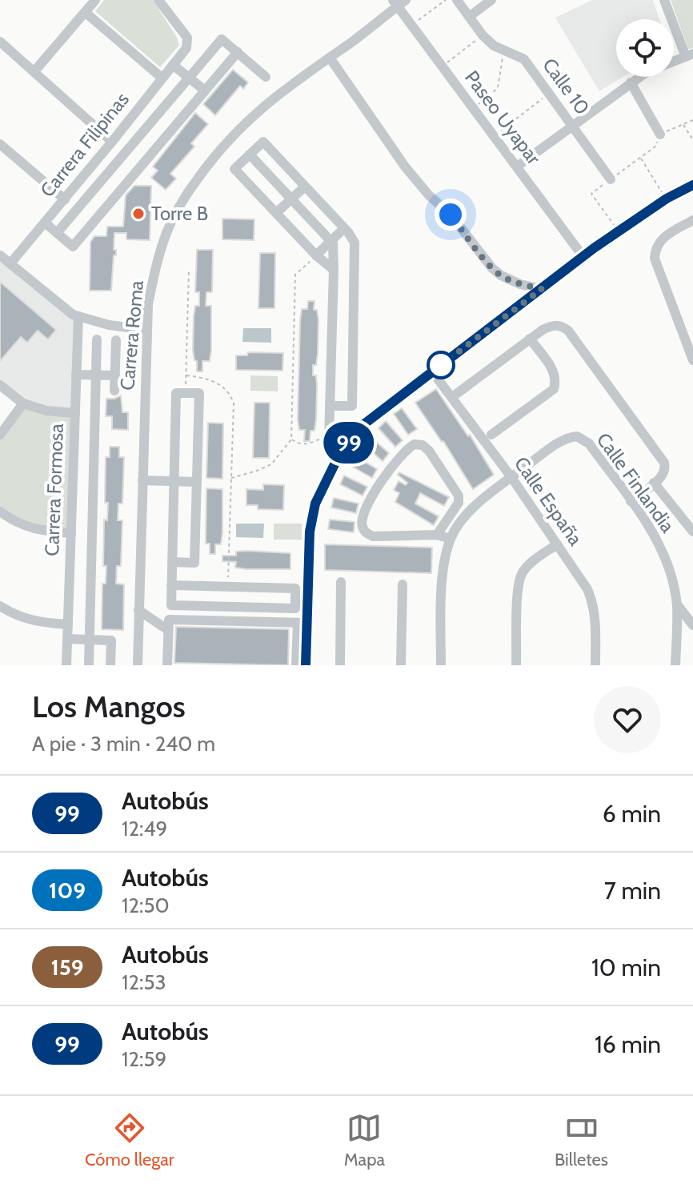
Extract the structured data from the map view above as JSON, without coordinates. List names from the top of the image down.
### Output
{
  "streets": {
    "street": [
      "Calle 10",
      "Paseo Uyapar",
      "Carrera Filipinas",
      "Carrera Roma",
      "Calle Finlandia",
      "Carrera Formosa",
      "Calle España"
    ]
  },
  "crossings": [
    ["Paseo Uyapar", "Carrera Roma"],
    ["Calle Finlandia", "Calle España"]
  ],
  "places": ["Torre B"],
  "lines": ["bus line 99"],
  "page": {
    "on_map": "99",
    "heading": ["Los Mangos", "A pie · 3 min · 240 m"],
    "list": [
      {
        "mark": "99",
        "name": "Autobús",
        "note": "12:49",
        "value": "6 min"
      },
      {
        "mark": "109",
        "name": "Autobús",
        "note": "12:50",
        "value": "7 min"
      },
      {
        "mark": "159",
        "name": "Autobús",
        "note": "12:53",
        "value": "10 min"
      },
      {
        "mark": "99",
        "name": "Autobús",
        "note": "12:59",
        "value": "16 min"
      }
    ],
    "tabs": ["Cómo llegar", "Mapa", "Billetes"]
  }
}
